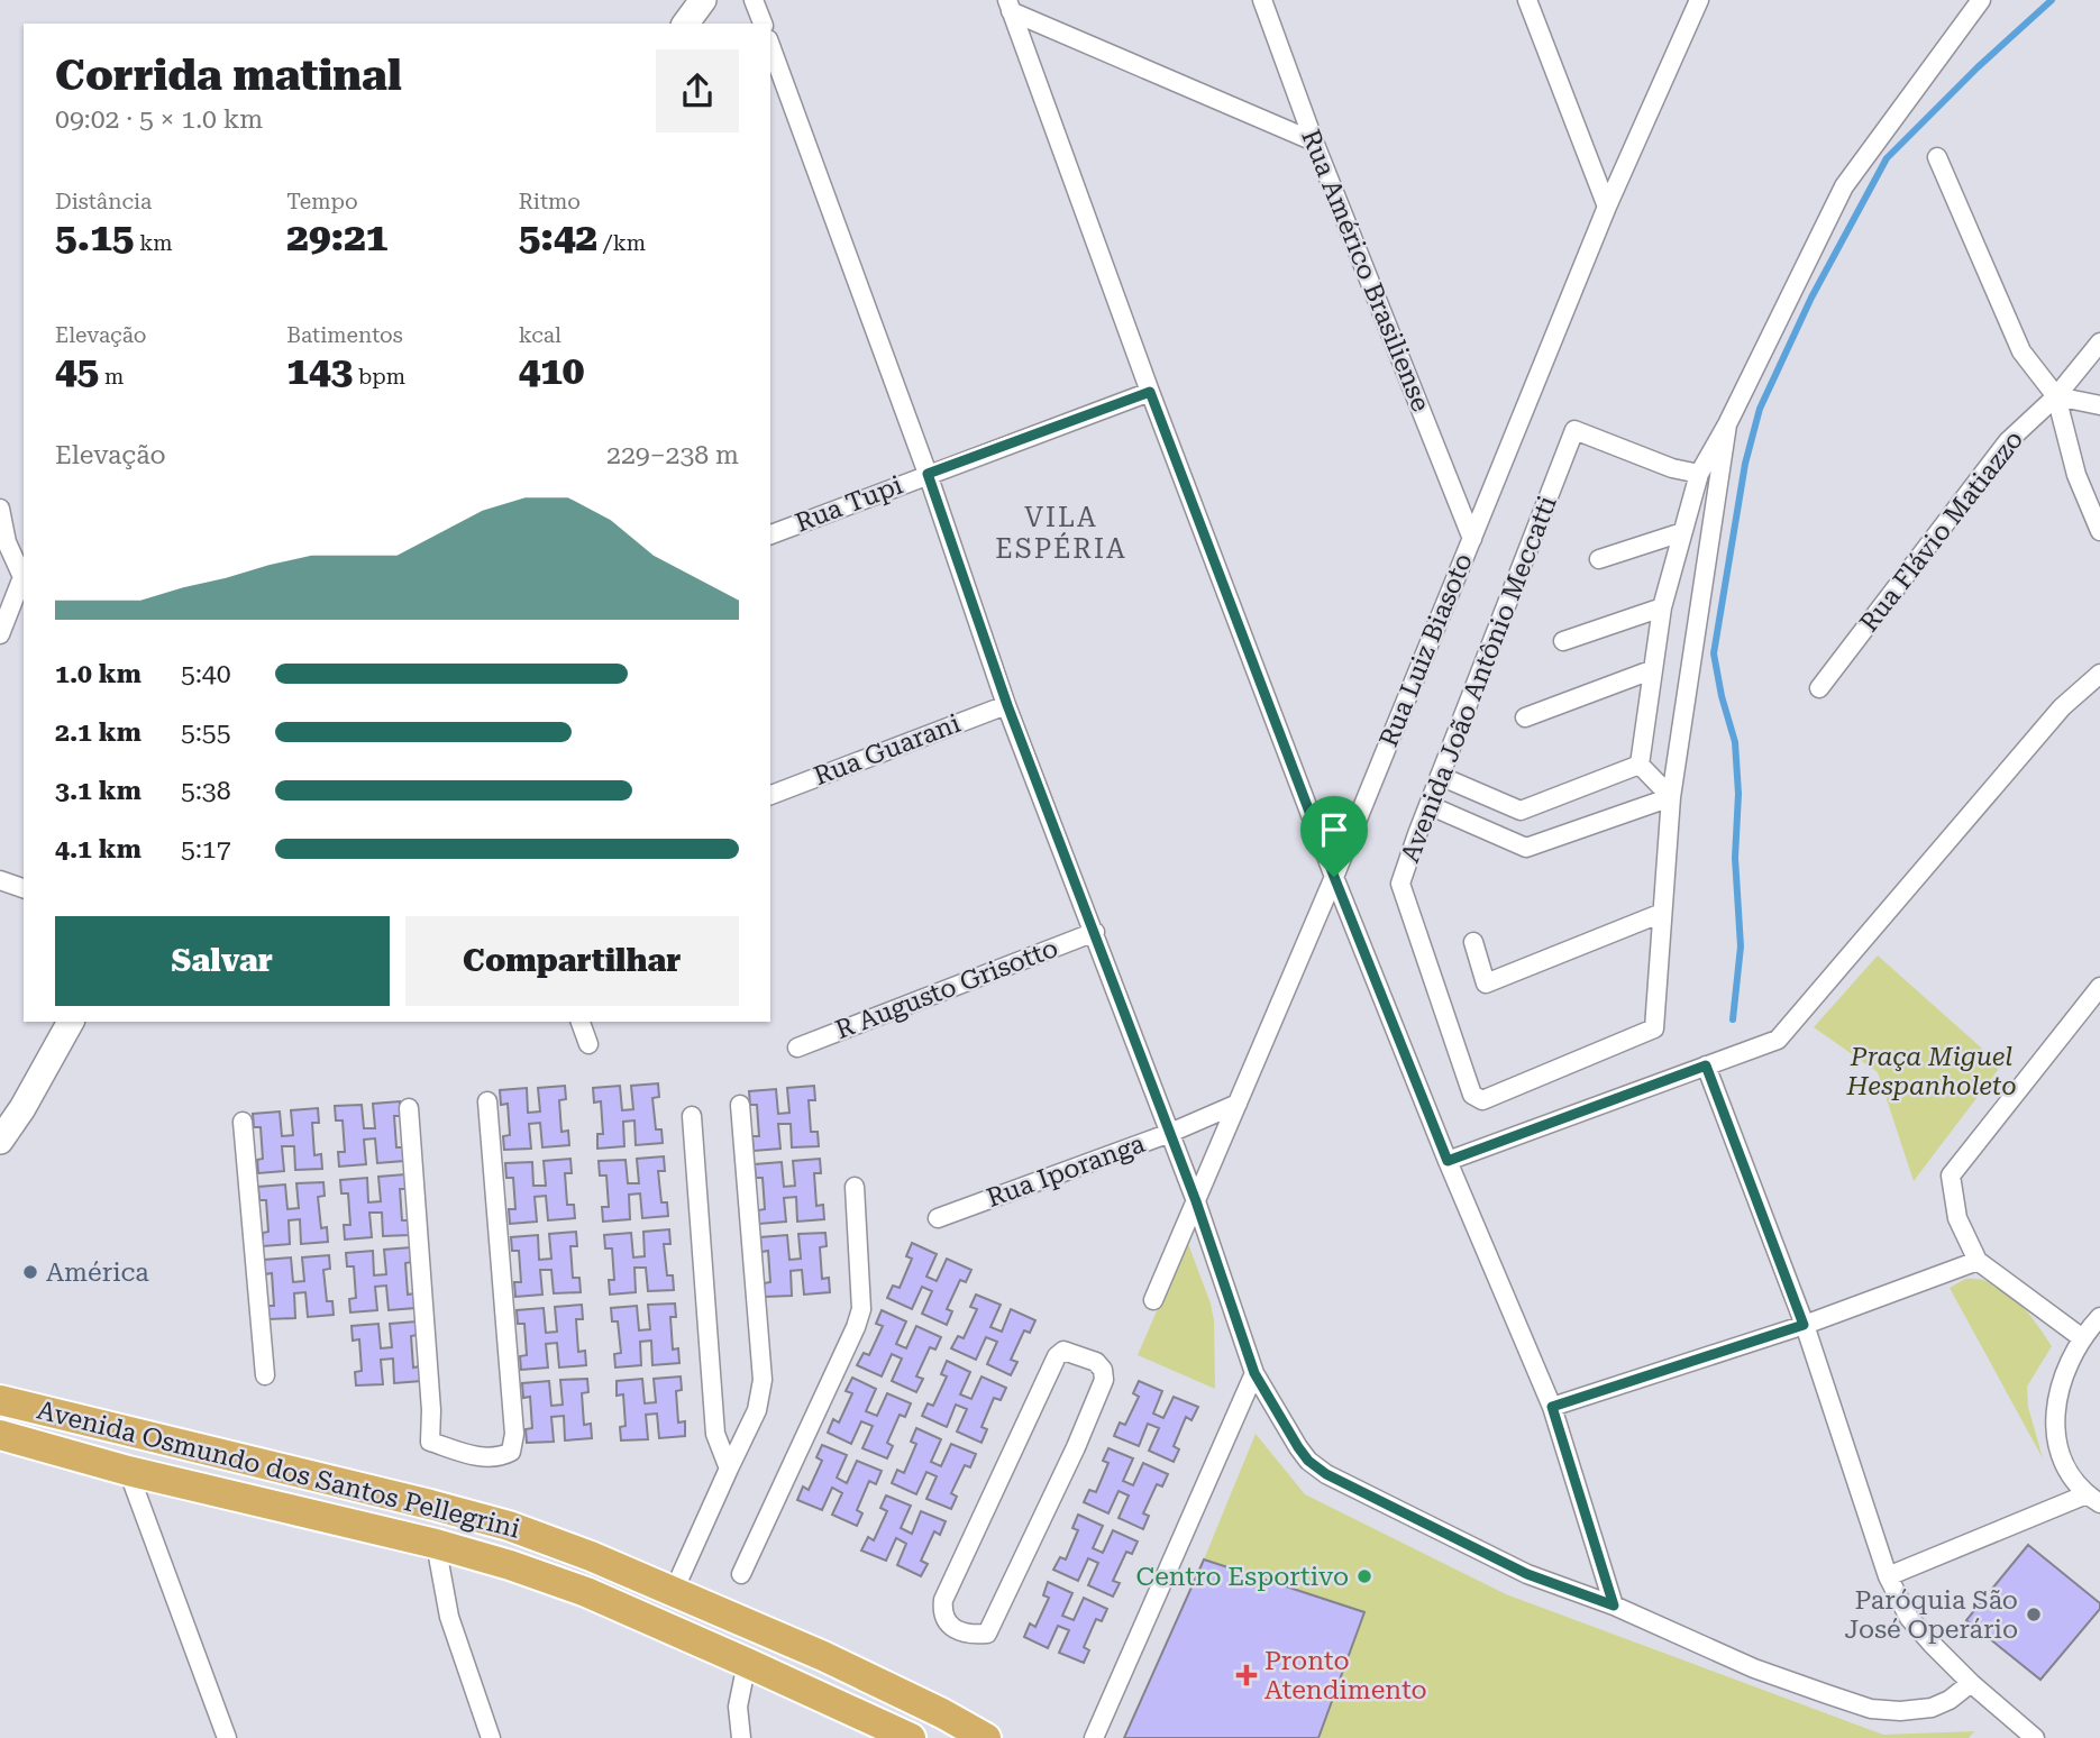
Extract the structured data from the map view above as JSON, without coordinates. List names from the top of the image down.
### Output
{
  "streets": {
    "main road": ["Avenida Osmundo dos Santos Pellegrini"],
    "street": [
      "Rua Américo Brasiliense",
      "Rua Tupi",
      "Rua Flávio Matiazzo",
      "Rua Luiz Biasoto",
      "Avenida João Antônio Meccatti",
      "Rua Guarani",
      "R Augusto Grisotto",
      "Rua Iporanga"
    ]
  },
  "crossings": [
    ["Rua Américo Brasiliense", "Rua Luiz Biasoto"],
    ["Rua Luiz Biasoto", "Rua Iporanga"]
  ],
  "districts": ["VILA ESPÉRIA"],
  "parks": ["Praça Miguel Hespanholeto"],
  "places": {
    "other": ["América", "Centro Esportivo", "Paróquia São José Operário"],
    "health": ["Pronto Atendimento"]
  },
  "page": {
    "heading": ["Corrida matinal", "09:02 · 5 × 1.0 km"],
    "stats": [
      ["Distância", "5.15 km"],
      ["Tempo", "29:21"],
      ["Ritmo", "5:42 /km"],
      ["Elevação", "45 m"],
      ["Batimentos", "143 bpm"],
      ["kcal", "410"]
    ],
    "chart": ["Elevação", "229–238 m"],
    "list": [
      {
        "name": "1.0 km",
        "note": "5:40"
      },
      {
        "name": "2.1 km",
        "note": "5:55"
      },
      {
        "name": "3.1 km",
        "note": "5:38"
      },
      {
        "name": "4.1 km",
        "note": "5:17"
      }
    ],
    "buttons": ["Salvar", "Compartilhar"]
  }
}
